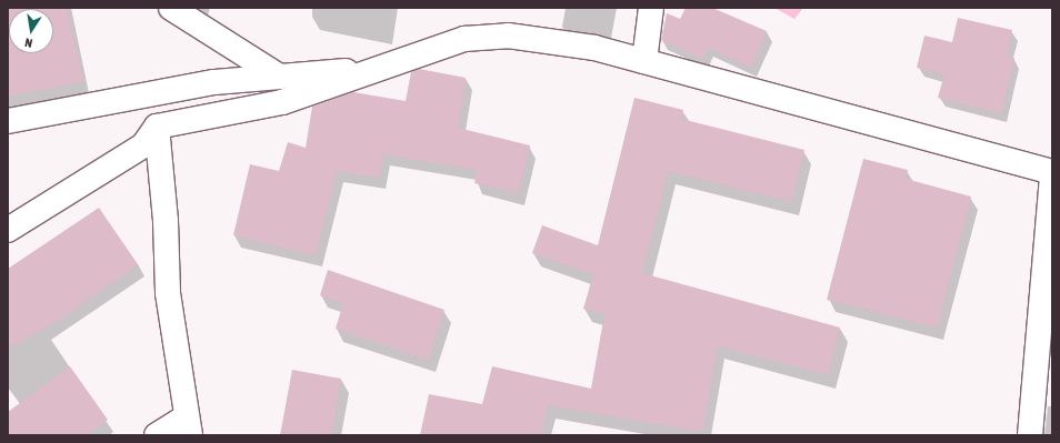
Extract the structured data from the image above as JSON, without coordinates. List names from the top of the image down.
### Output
{
  "north": "bottom"
}
